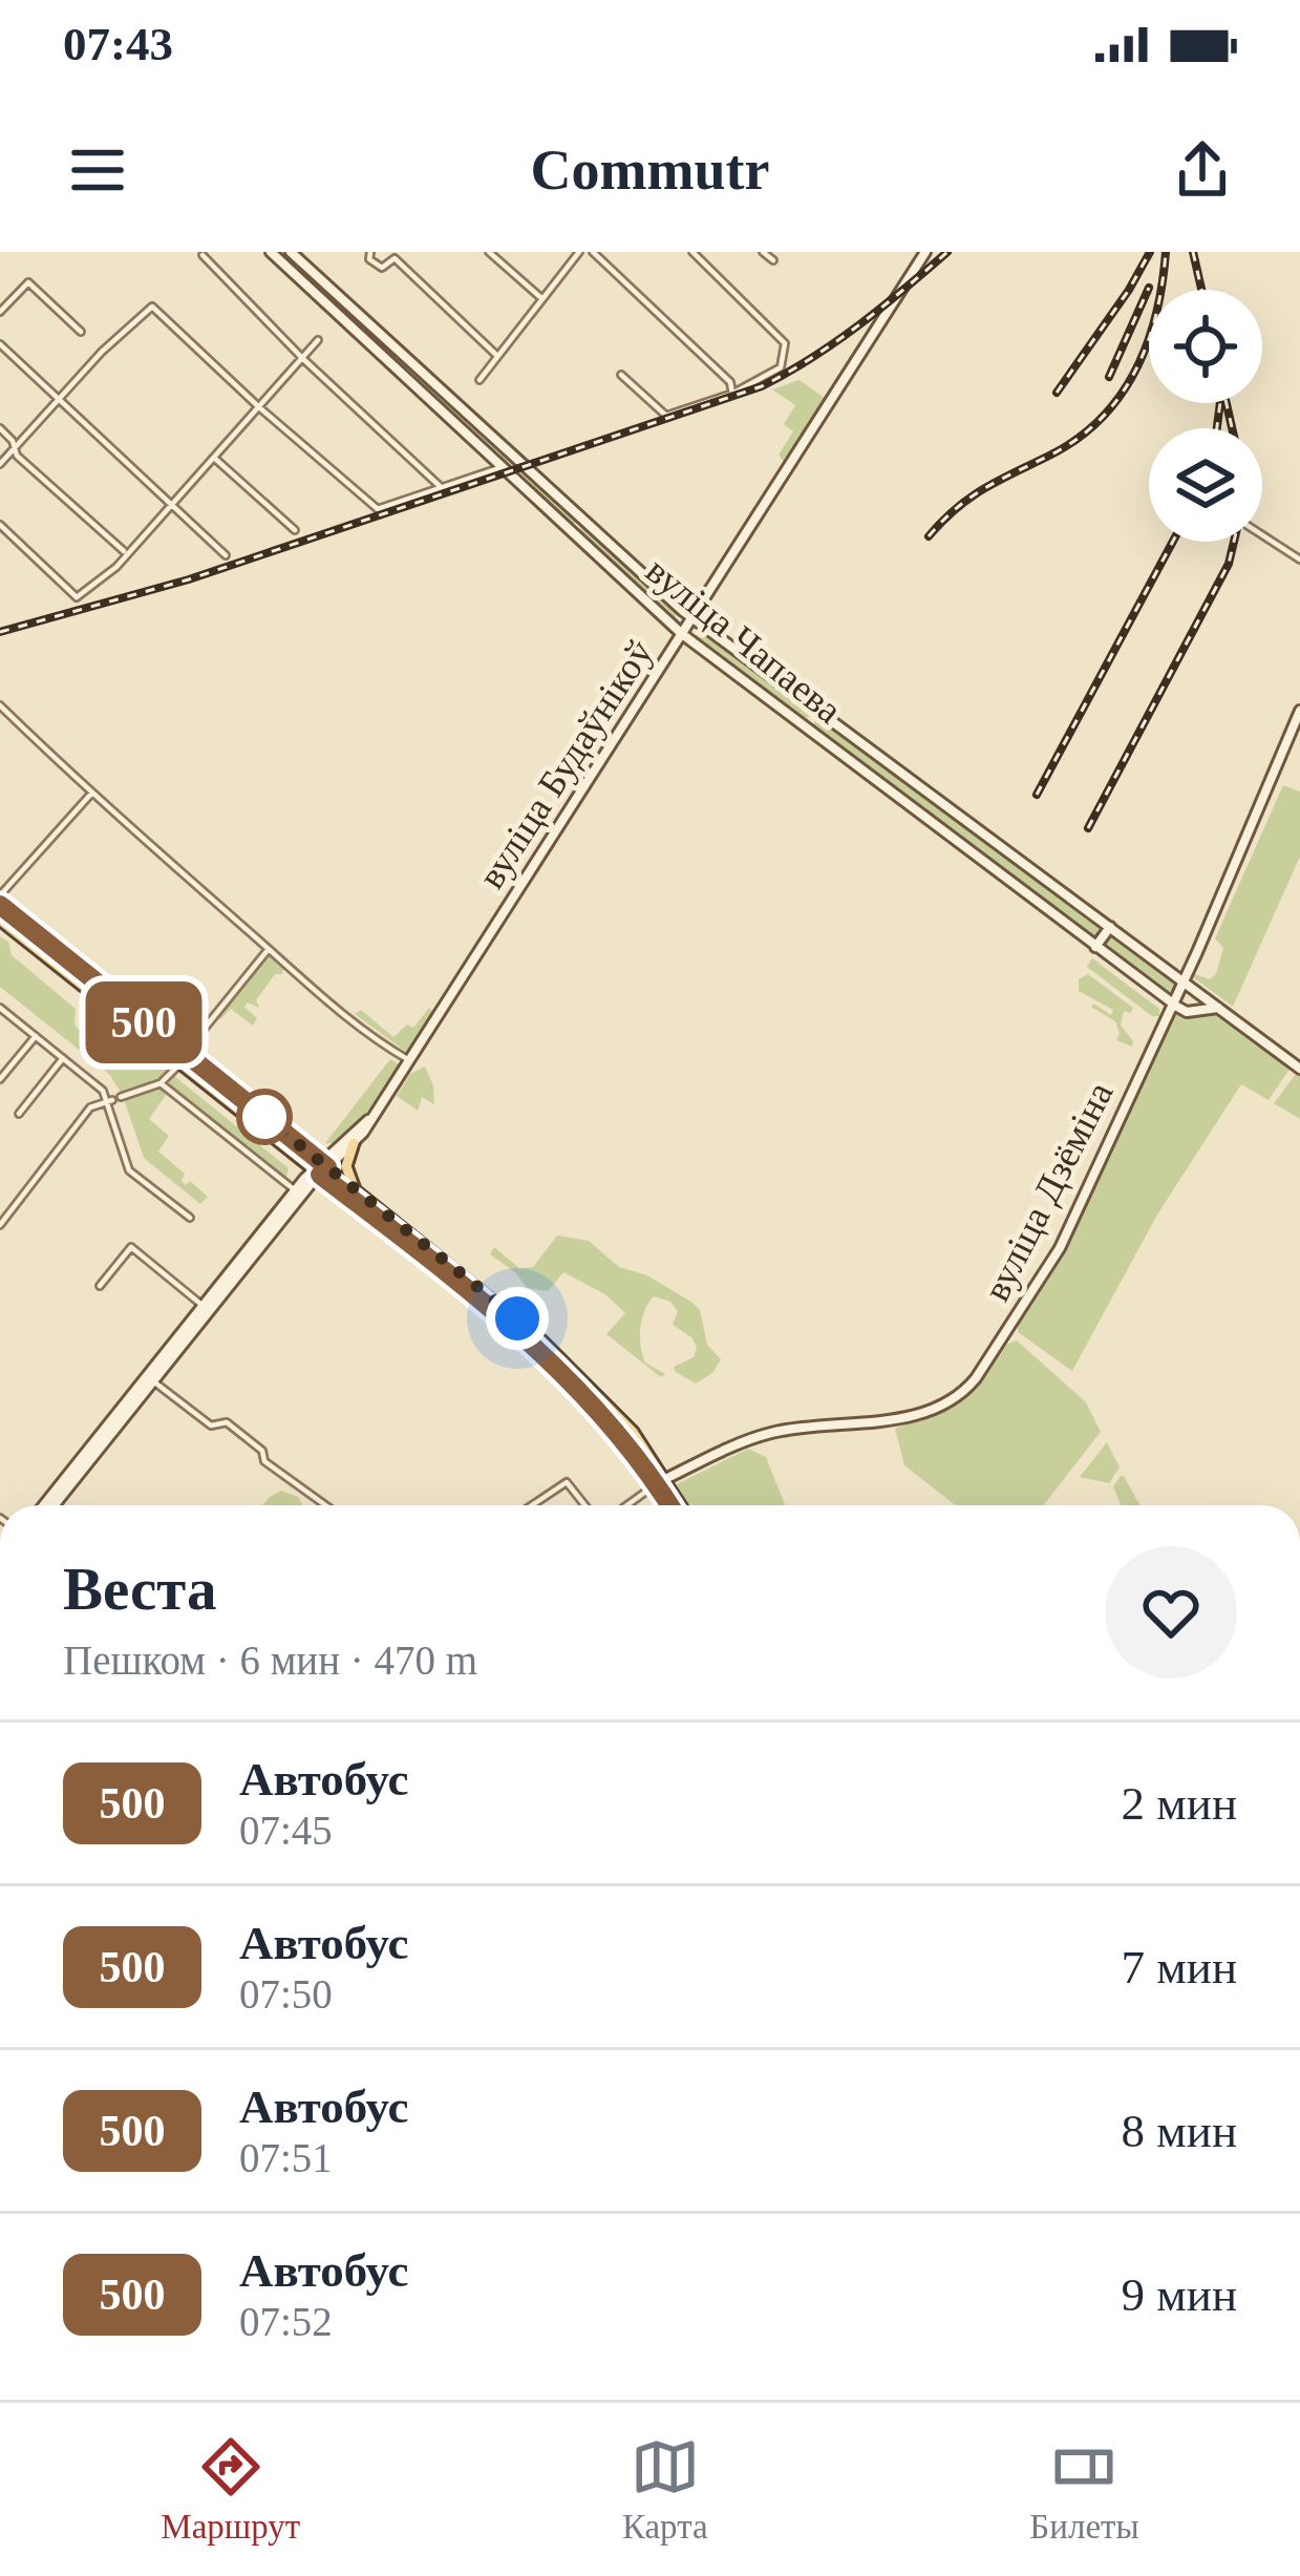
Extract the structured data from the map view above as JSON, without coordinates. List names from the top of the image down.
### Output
{
  "streets": {
    "main road": ["вуліца Чапаева", "вуліца Будаўнікоў", "вуліца Дзёміна"]
  },
  "crossings": [
    ["вуліца Чапаева", "вуліца Будаўнікоў"],
    ["вуліца Чапаева", "вуліца Дзёміна"]
  ],
  "lines": ["bus line 500"],
  "page": {
    "status": "07:43",
    "header": "Commutr",
    "on_map": "500",
    "heading": ["Веста", "Пешком · 6 мин · 470 m"],
    "list": [
      {
        "mark": "500",
        "name": "Автобус",
        "note": "07:45",
        "value": "2 мин"
      },
      {
        "mark": "500",
        "name": "Автобус",
        "note": "07:50",
        "value": "7 мин"
      },
      {
        "mark": "500",
        "name": "Автобус",
        "note": "07:51",
        "value": "8 мин"
      },
      {
        "mark": "500",
        "name": "Автобус",
        "note": "07:52",
        "value": "9 мин"
      }
    ],
    "tabs": ["Маршрут", "Карта", "Билеты"]
  }
}
